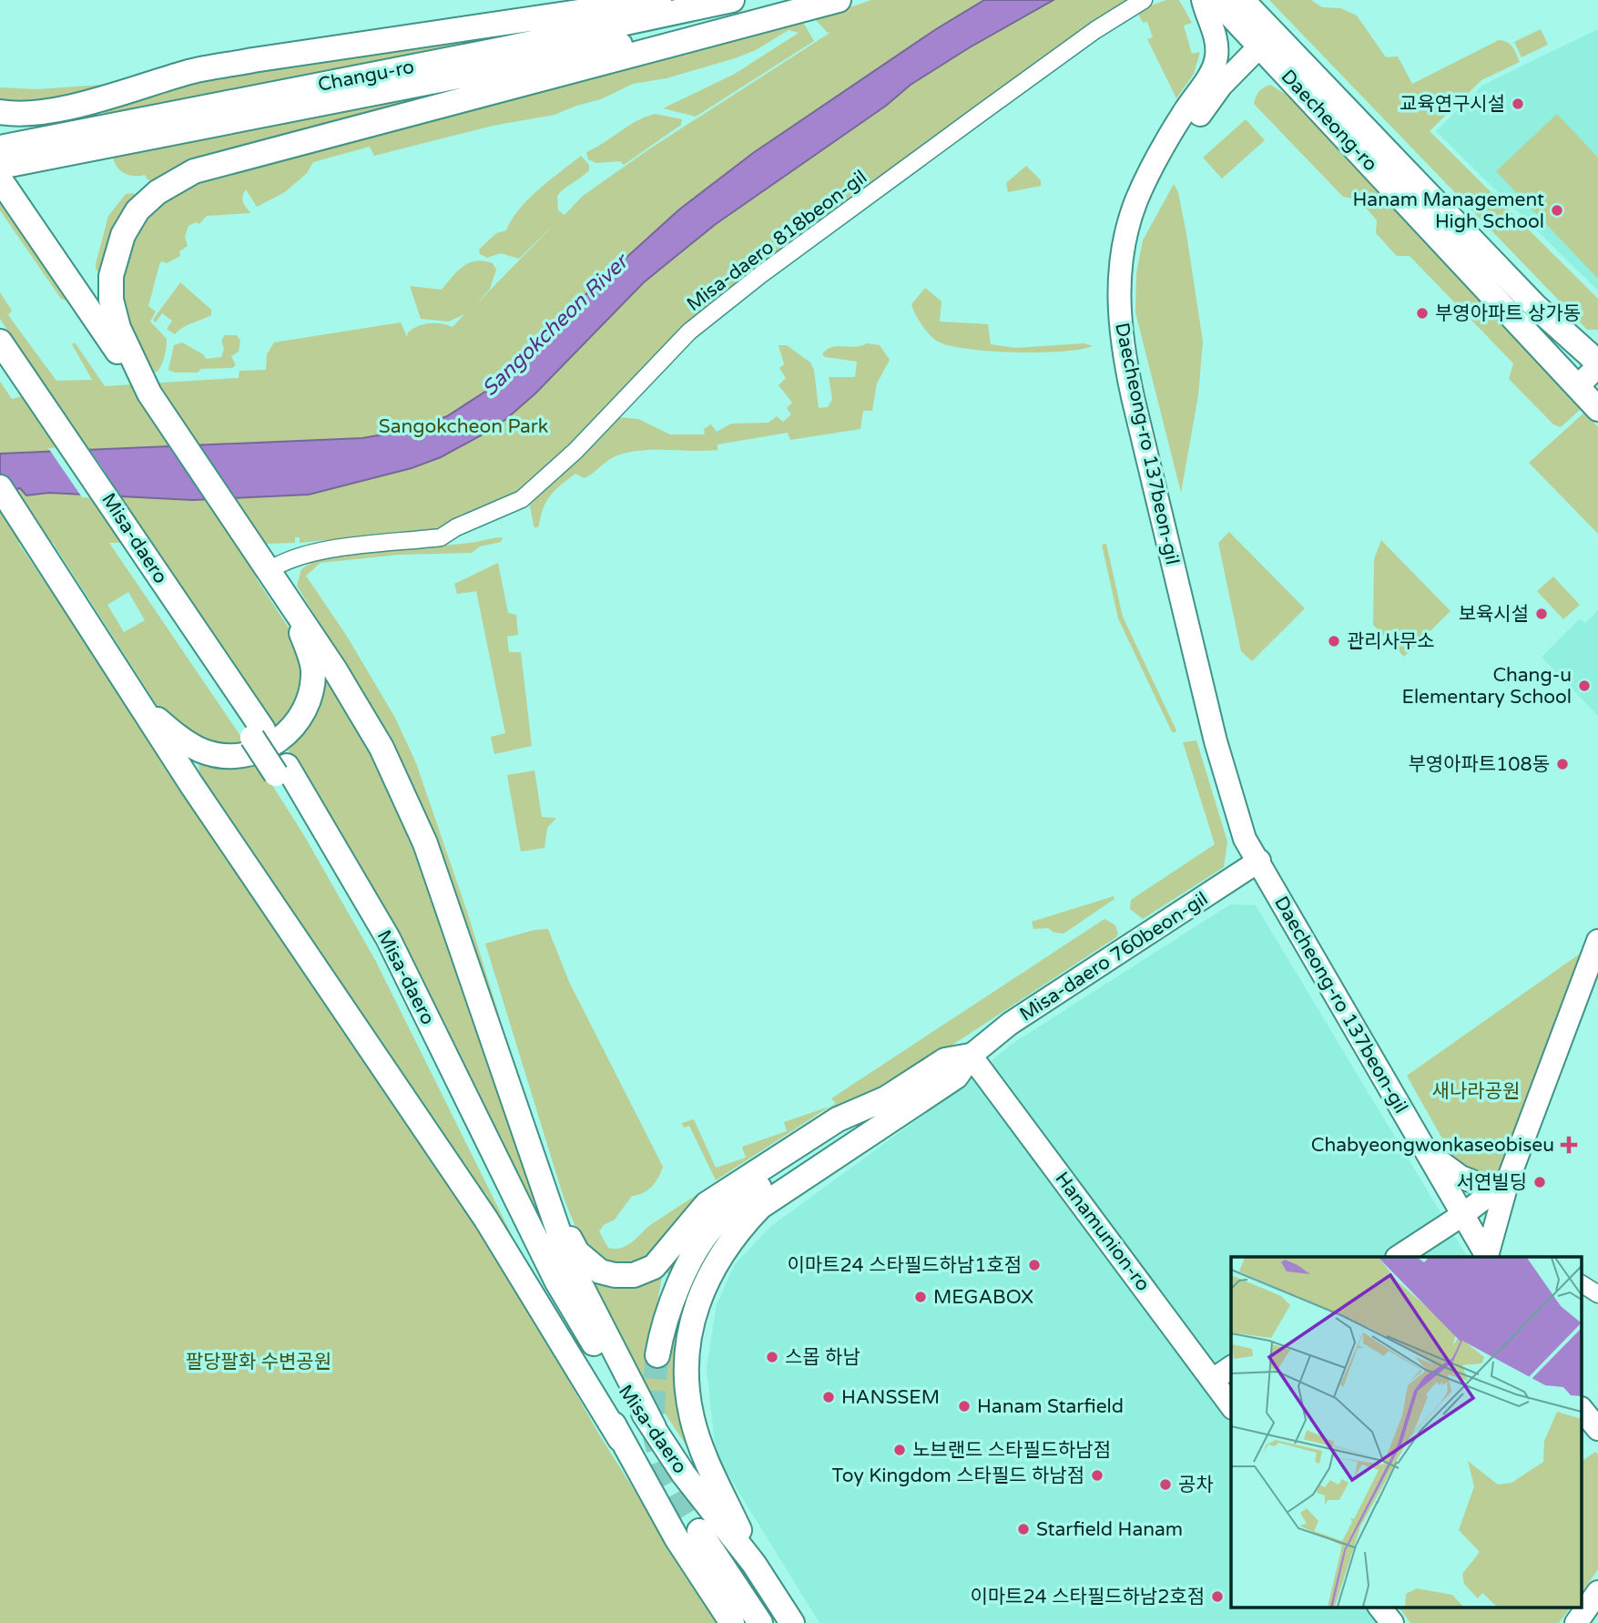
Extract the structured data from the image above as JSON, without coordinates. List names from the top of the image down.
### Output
{
  "streets": {
    "main road": [
      "Changu-ro",
      "Daecheong-ro",
      "Daecheong-ro 137beon-gil",
      "Misa-daero",
      "Misa-daero 760beon-gil",
      "Hanamunion-ro"
    ],
    "street": ["Misa-daero 818beon-gil"]
  },
  "crossings": [
    ["Daecheong-ro", "Daecheong-ro 137beon-gil"],
    ["Daecheong-ro 137beon-gil", "Misa-daero 760beon-gil"],
    ["Misa-daero 760beon-gil", "Hanamunion-ro"]
  ],
  "water": ["Sangokcheon River"],
  "parks": ["Sangokcheon Park", "새나라공원", "팔당팔화 수변공원"],
  "places": {
    "other": [
      "교육연구시설",
      "Hanam Management High School",
      "부영아파트 상가동",
      "보육시설",
      "관리사무소",
      "Chang-u Elementary School",
      "부영아파트108동",
      "서연빌딩",
      "이마트24 스타필드하남1호점",
      "MEGABOX",
      "스몹 하남",
      "HANSSEM",
      "Hanam Starfield",
      "노브랜드 스타필드하남점",
      "Toy Kingdom 스타필드 하남점",
      "공차",
      "Starfield Hanam",
      "이마트24 스타필드하남2호점"
    ],
    "health": ["Chabyeongwonkaseobiseu"]
  }
}
